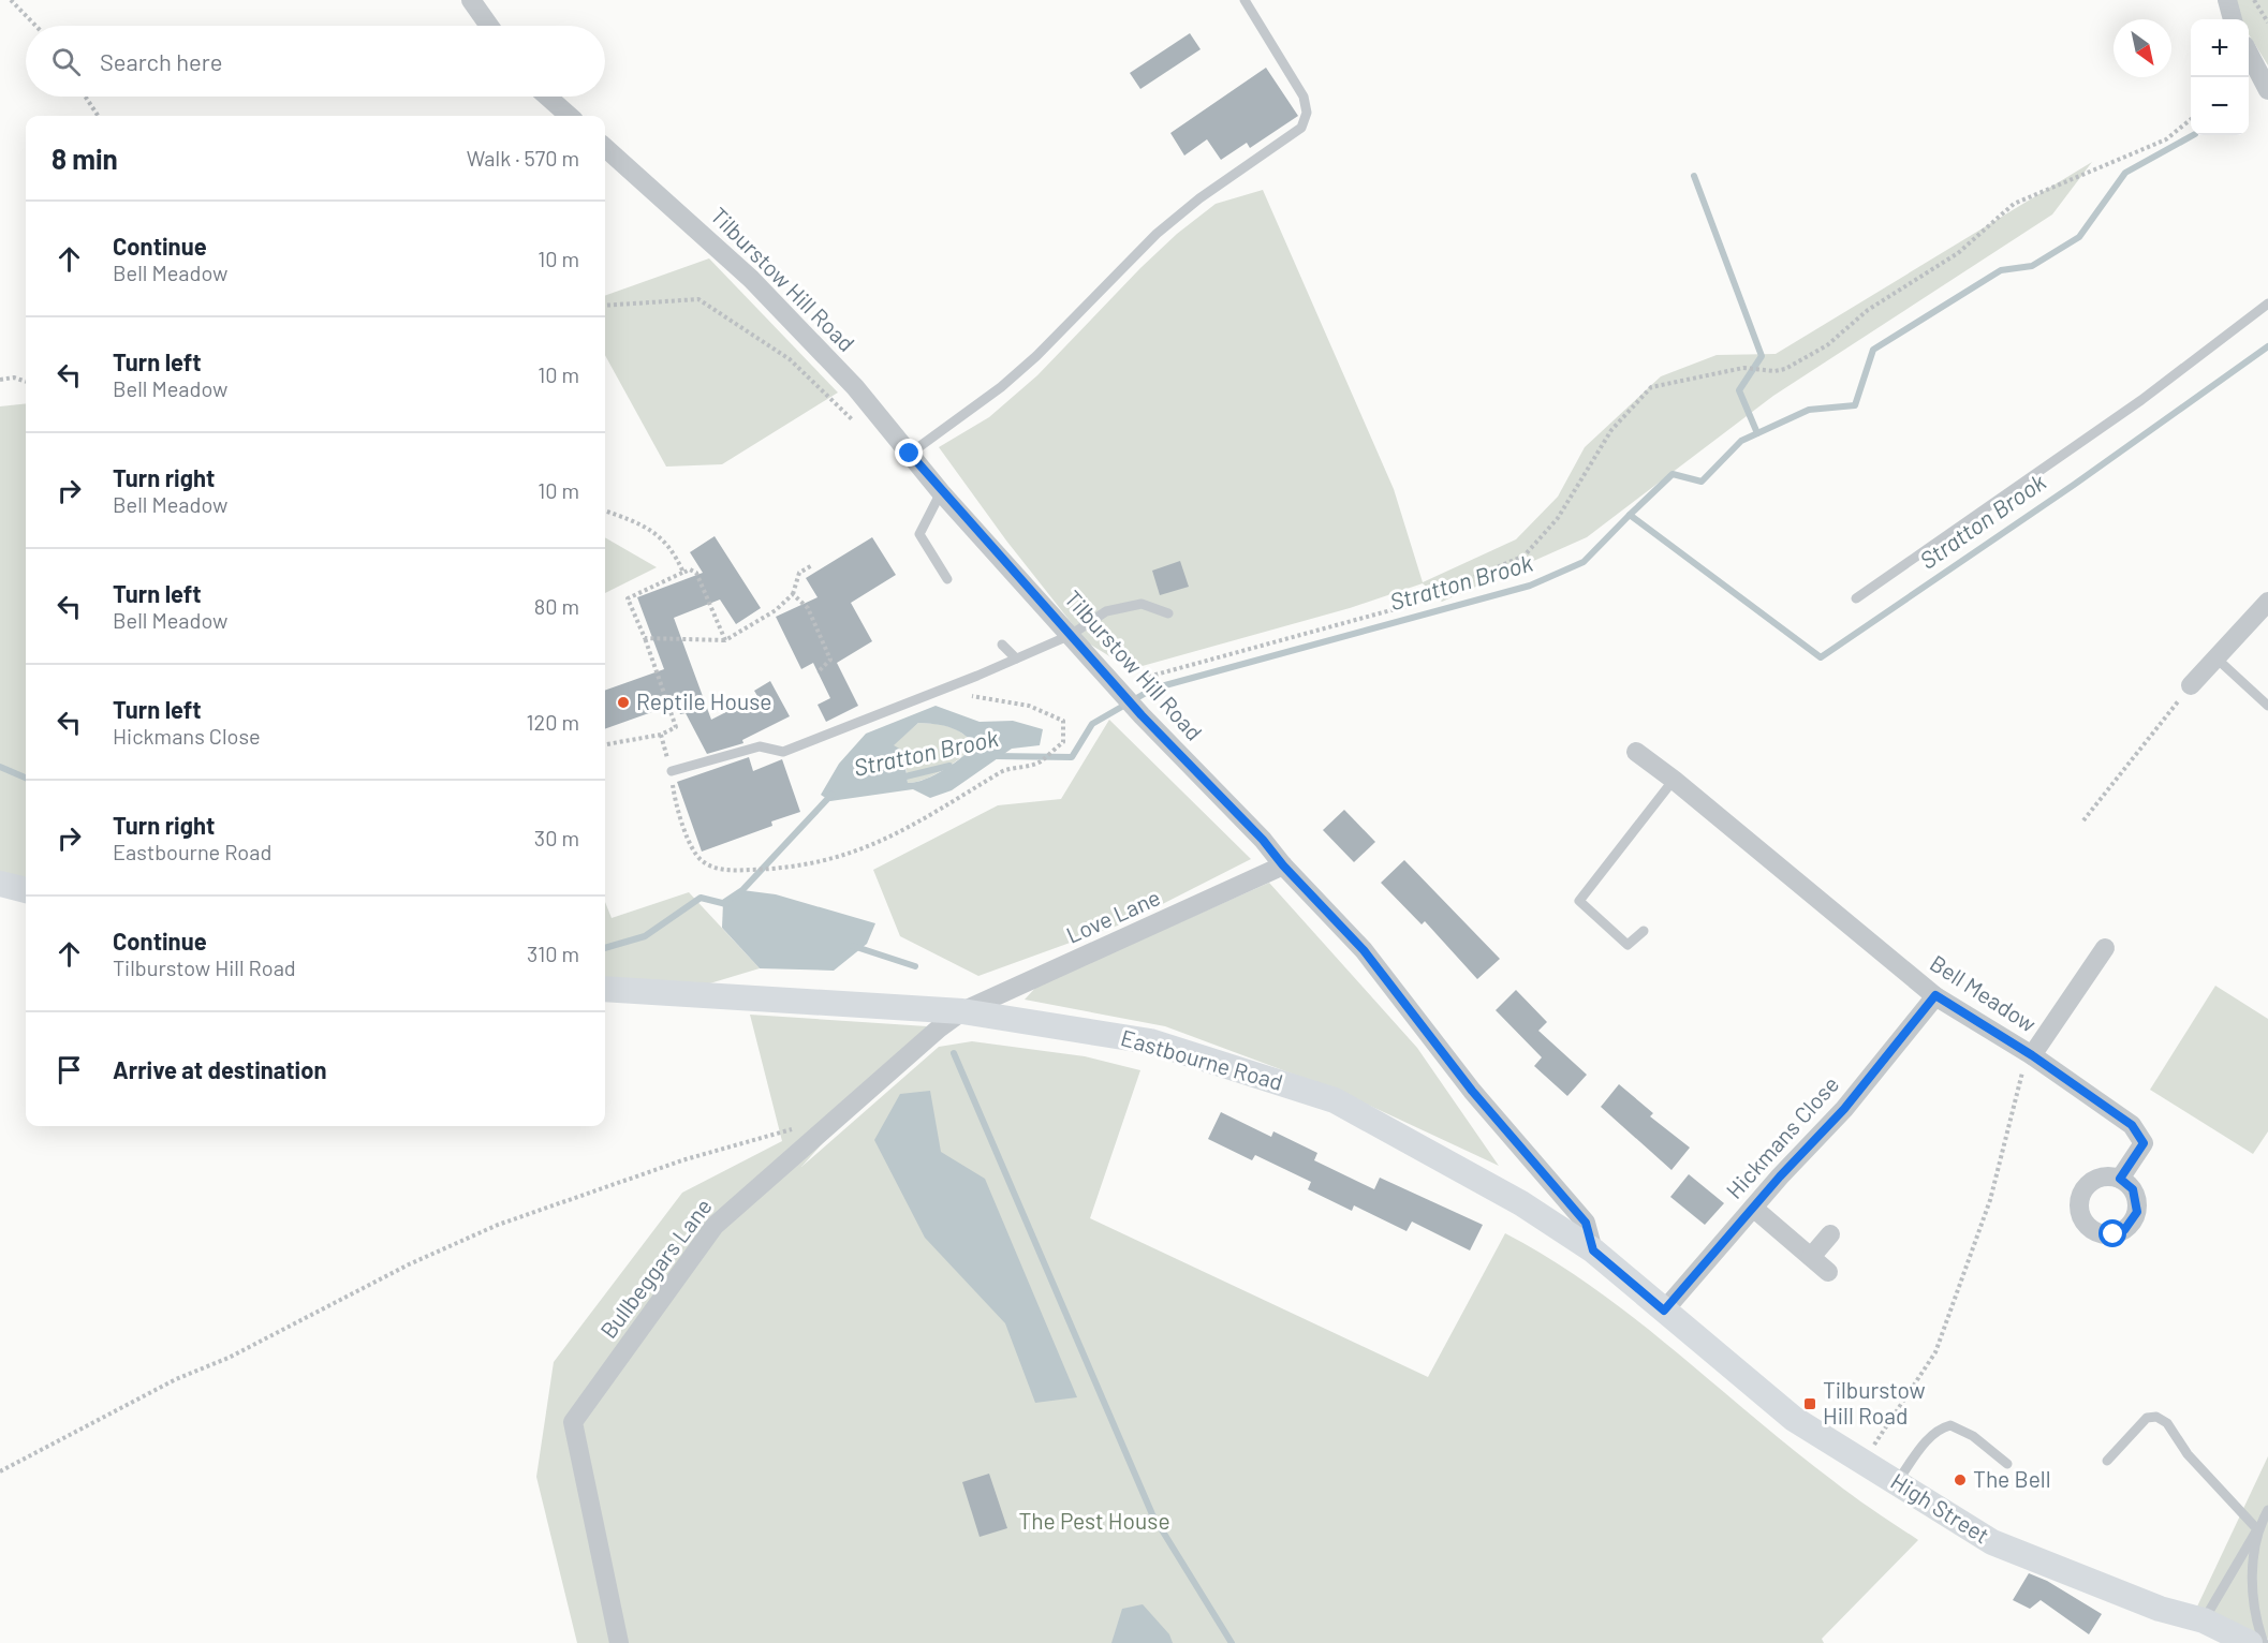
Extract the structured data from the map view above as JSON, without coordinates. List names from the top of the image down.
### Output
{
  "streets": {
    "main road": ["Eastbourne Road", "High Street"],
    "street": [
      "Tilburstow Hill Road",
      "Love Lane",
      "Bell Meadow",
      "Hickmans Close",
      "Bullbeggars Lane"
    ]
  },
  "crossings": [
    ["Tilburstow Hill Road", "Love Lane"],
    ["Tilburstow Hill Road", "Eastbourne Road"],
    ["Love Lane", "Eastbourne Road"],
    ["Love Lane", "Bullbeggars Lane"],
    ["Bell Meadow", "Hickmans Close"],
    ["Eastbourne Road", "Hickmans Close"],
    ["Eastbourne Road", "Bullbeggars Lane"],
    ["Eastbourne Road", "High Street"],
    ["Hickmans Close", "High Street"]
  ],
  "water": ["Stratton Brook"],
  "parks": ["The Pest House"],
  "places": {
    "other": ["Reptile House", "The Bell"],
    "transit": ["Tilburstow Hill Road"]
  },
  "north": "bottom right",
  "page": {
    "map_buttons": ["+", "−"],
    "search": "Search here",
    "heading": ["8 min", "Walk · 570 m"],
    "list": [
      ["Continue", "Bell Meadow", "10 m"],
      ["Turn left", "Bell Meadow", "10 m"],
      ["Turn right", "Bell Meadow", "10 m"],
      ["Turn left", "Bell Meadow", "80 m"],
      ["Turn left", "Hickmans Close", "120 m"],
      ["Turn right", "Eastbourne Road", "30 m"],
      ["Continue", "Tilburstow Hill Road", "310 m"],
      "Arrive at destination"
    ]
  }
}
